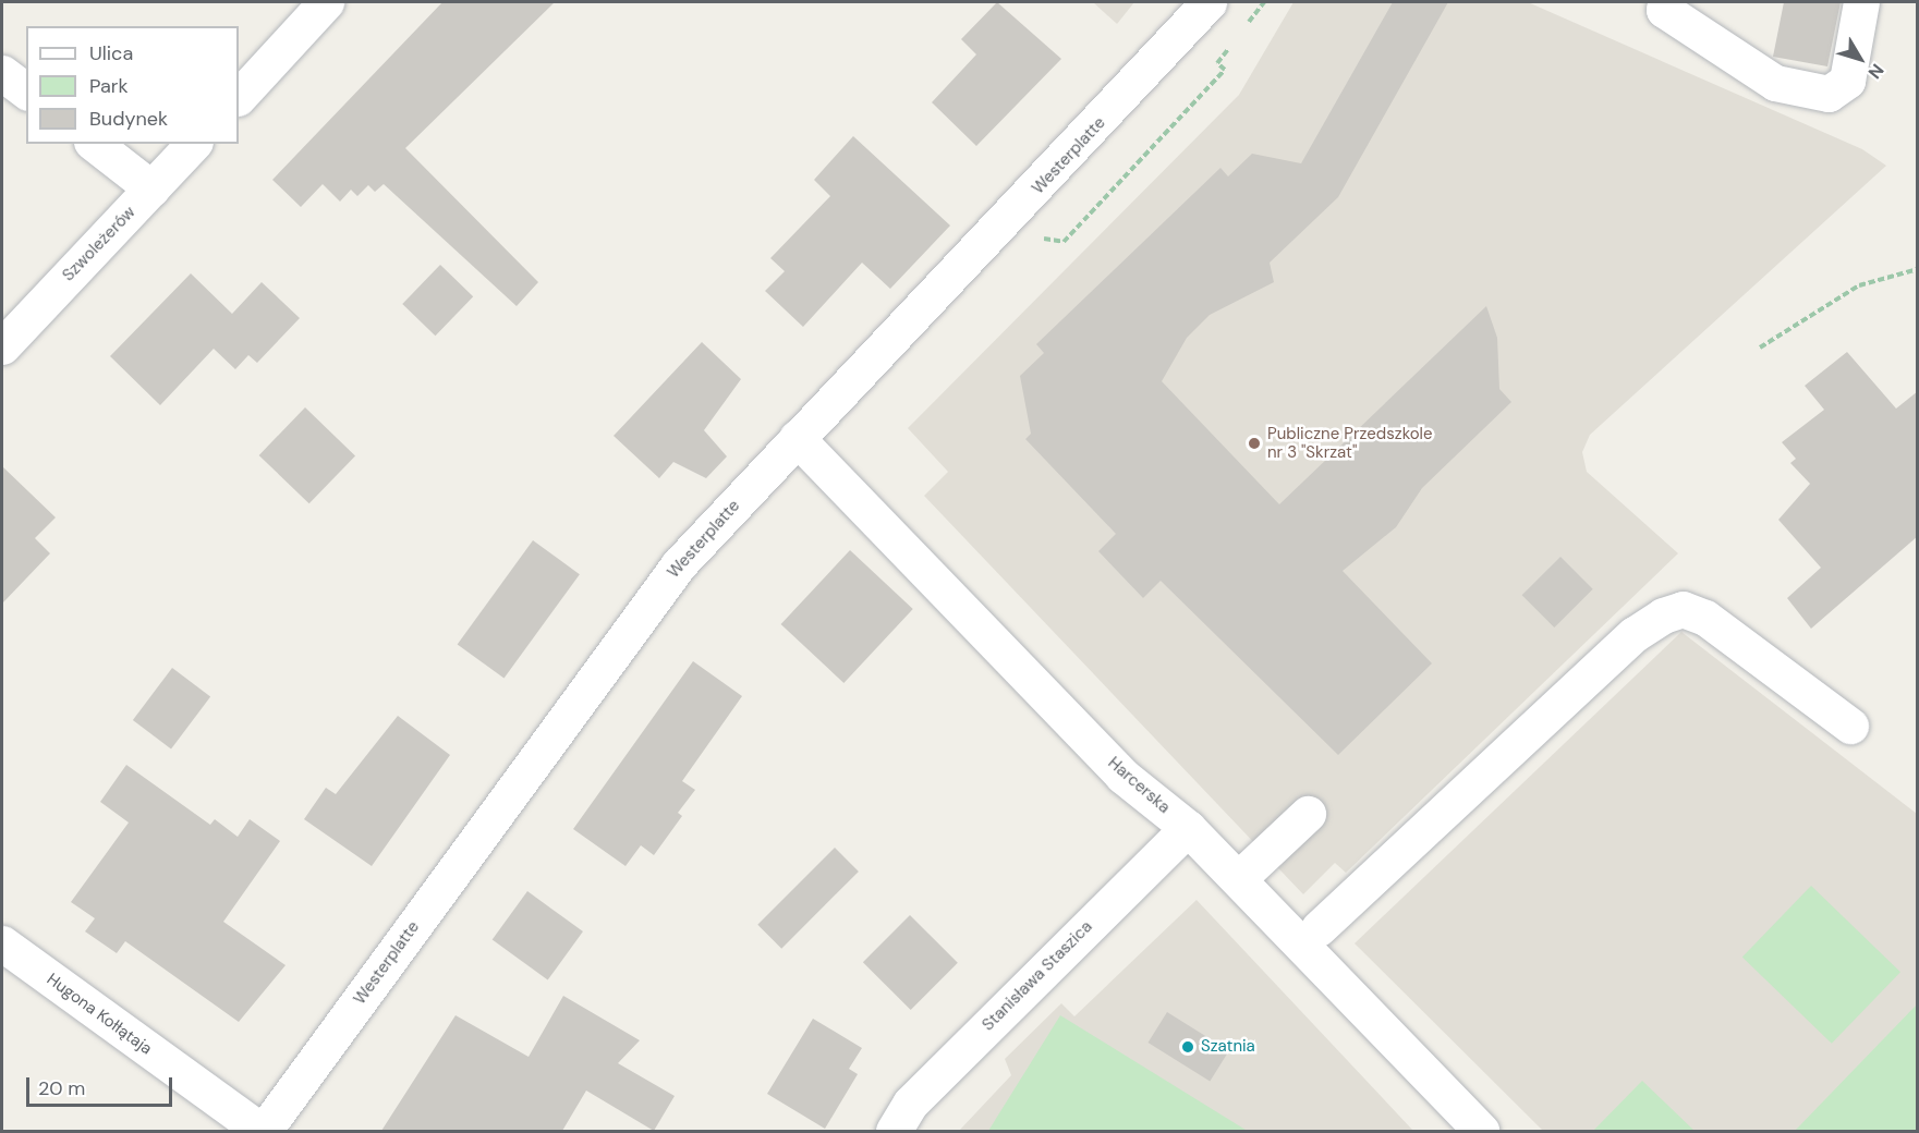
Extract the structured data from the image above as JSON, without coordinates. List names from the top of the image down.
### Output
{
  "streets": {
    "street": [
      "Westerplatte",
      "Szwoleżerów",
      "Harcerska",
      "Stanisława Staszica",
      "Hugona Kołłątaja"
    ]
  },
  "crossings": [
    ["Westerplatte", "Harcerska"],
    ["Westerplatte", "Hugona Kołłątaja"],
    ["Harcerska", "Stanisława Staszica"]
  ],
  "places": ["Publiczne Przedszkole nr 3 \"Skrzat\"", "Szatnia"],
  "legend": ["Ulica", "Park", "Budynek"],
  "scale_bar": "20 m",
  "north": "bottom right"
}
